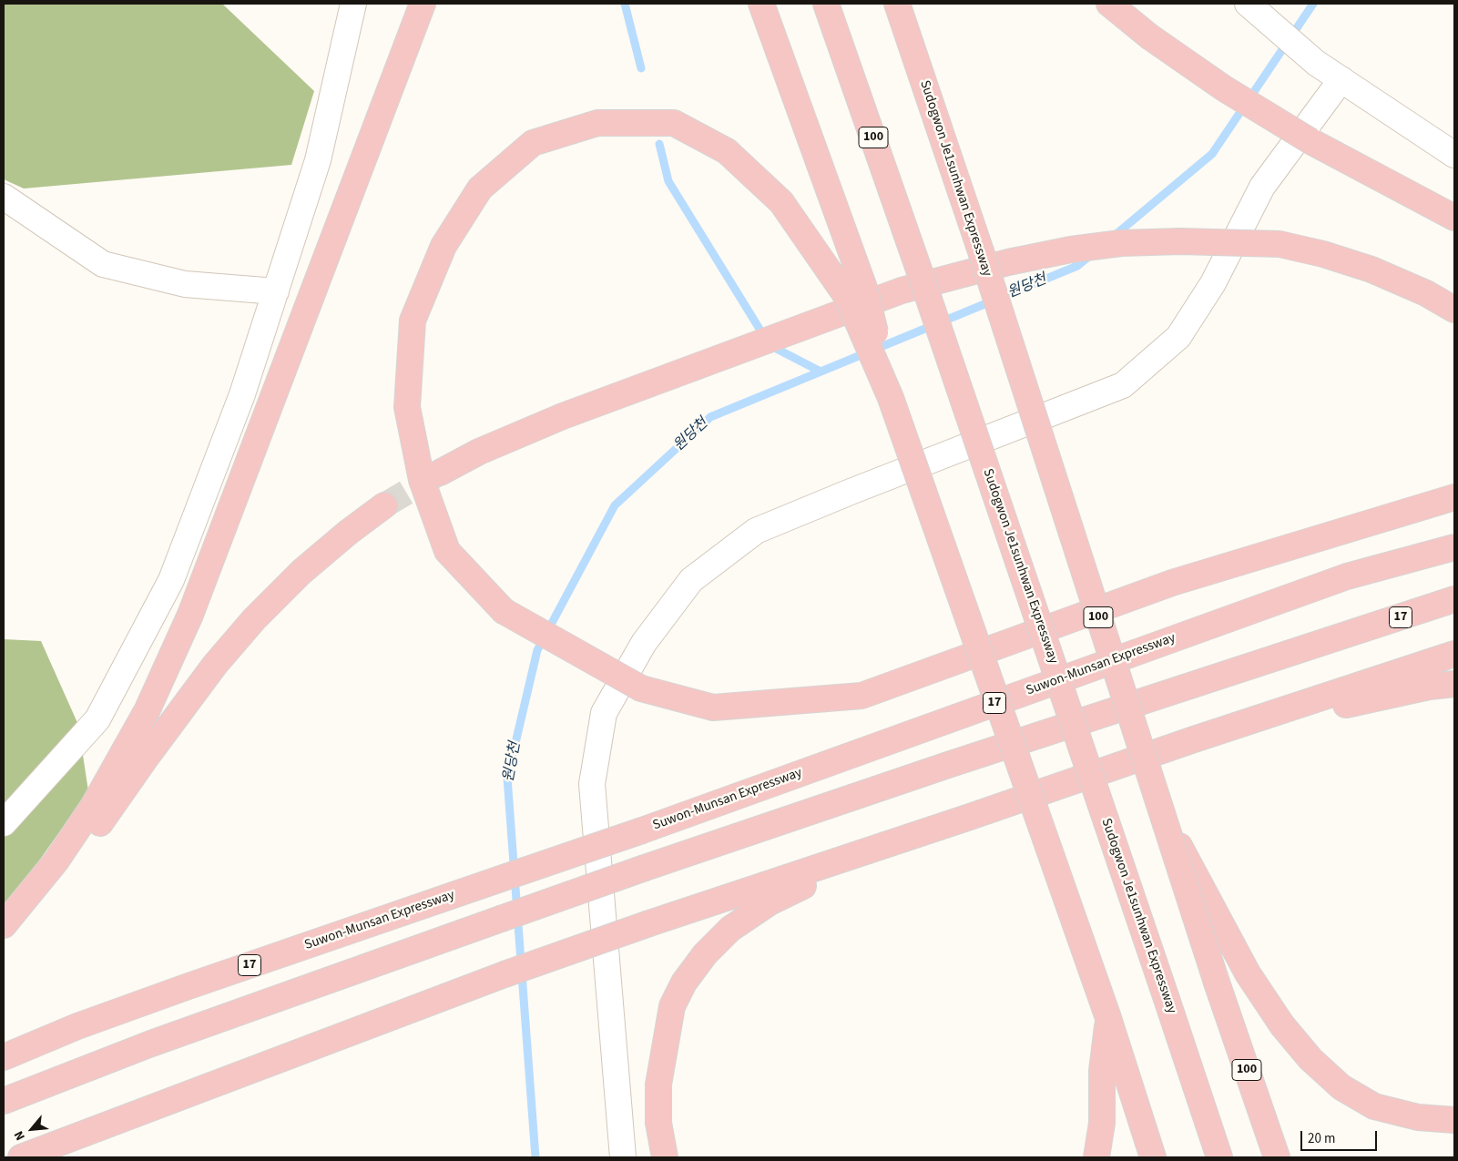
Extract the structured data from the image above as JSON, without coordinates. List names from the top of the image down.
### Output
{
  "streets": {
    "highway": [
      "100",
      "Sudogwon Je1sunhwan Expressway",
      "17",
      "Suwon-Munsan Expressway"
    ]
  },
  "water": ["원당천"],
  "scale_bar": "20 m",
  "north": "bottom left"
}
